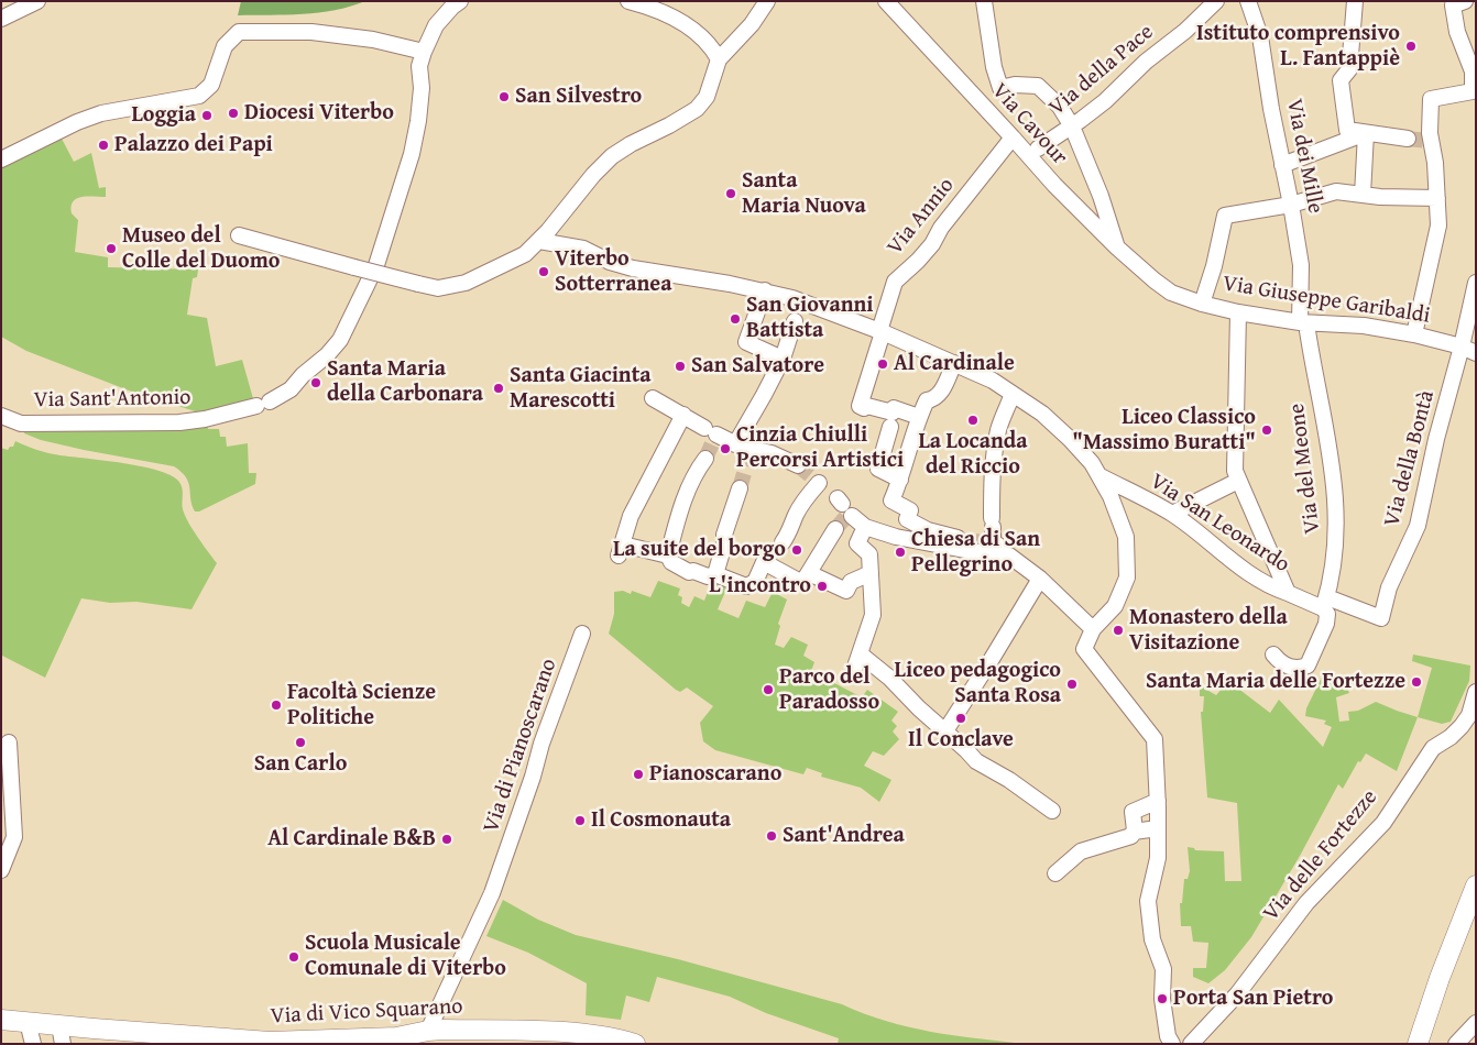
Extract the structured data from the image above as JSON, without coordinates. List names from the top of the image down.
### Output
{
  "streets": {
    "main road": ["Via di Vico Squarano"],
    "street": [
      "Via della Pace",
      "Via Cavour",
      "Via dei Mille",
      "Via Annio",
      "Via Giuseppe Garibaldi",
      "Via Sant'Antonio",
      "Via della Bontà",
      "Via del Meone",
      "Via San Leonardo",
      "Via di Pianoscarano",
      "Via delle Fortezze"
    ]
  },
  "crossings": [
    ["Via Cavour", "Via Annio"],
    ["Via Cavour", "Via Giuseppe Garibaldi"],
    ["Via dei Mille", "Via Giuseppe Garibaldi"],
    ["Via dei Mille", "Via del Meone"],
    ["Via Giuseppe Garibaldi", "Via della Bontà"],
    ["Via Giuseppe Garibaldi", "Via del Meone"],
    ["Via della Bontà", "Via del Meone"],
    ["Via della Bontà", "Via San Leonardo"],
    ["Via del Meone", "Via San Leonardo"],
    ["Via di Pianoscarano", "Via di Vico Squarano"]
  ],
  "places": [
    "Istituto comprensivo L. Fantappiè",
    "San Silvestro",
    "Diocesi Viterbo",
    "Loggia",
    "Palazzo dei Papi",
    "Santa Maria Nuova",
    "Museo del Colle del Duomo",
    "Viterbo Sotterranea",
    "San Giovanni Battista",
    "Al Cardinale",
    "San Salvatore",
    "Santa Maria della Carbonara",
    "Santa Giacinta Marescotti",
    "La Locanda del Riccio",
    "Liceo Classico \"Massimo Buratti\"",
    "Cinzia Chiulli Percorsi Artistici",
    "La suite del borgo",
    "Chiesa di San Pellegrino",
    "L'incontro",
    "Monastero della Visitazione",
    "Santa Maria delle Fortezze",
    "Liceo pedagogico Santa Rosa",
    "Parco del Paradosso",
    "Facoltà Scienze Politiche",
    "Il Conclave",
    "San Carlo",
    "Pianoscarano",
    "Il Cosmonauta",
    "Sant'Andrea",
    "Al Cardinale B&B",
    "Scuola Musicale Comunale di Viterbo",
    "Porta San Pietro"
  ]
}
